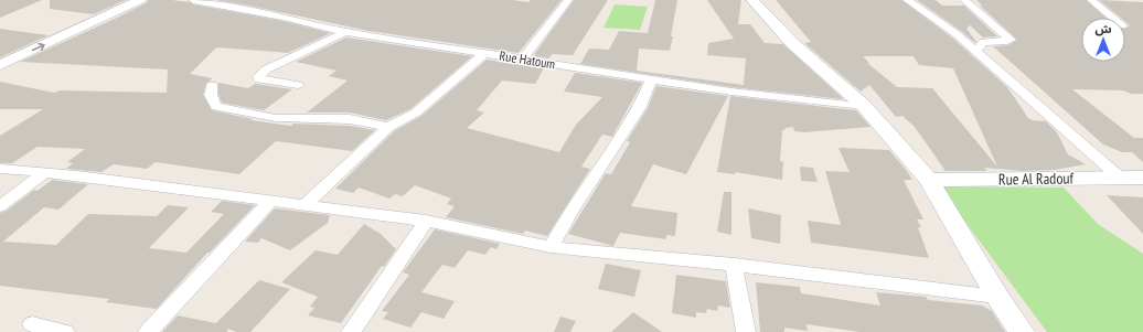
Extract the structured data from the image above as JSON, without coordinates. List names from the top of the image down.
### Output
{
  "streets": {
    "street": ["Rue Hatoum", "Rue Al Radouf"]
  },
  "north": "top"
}
